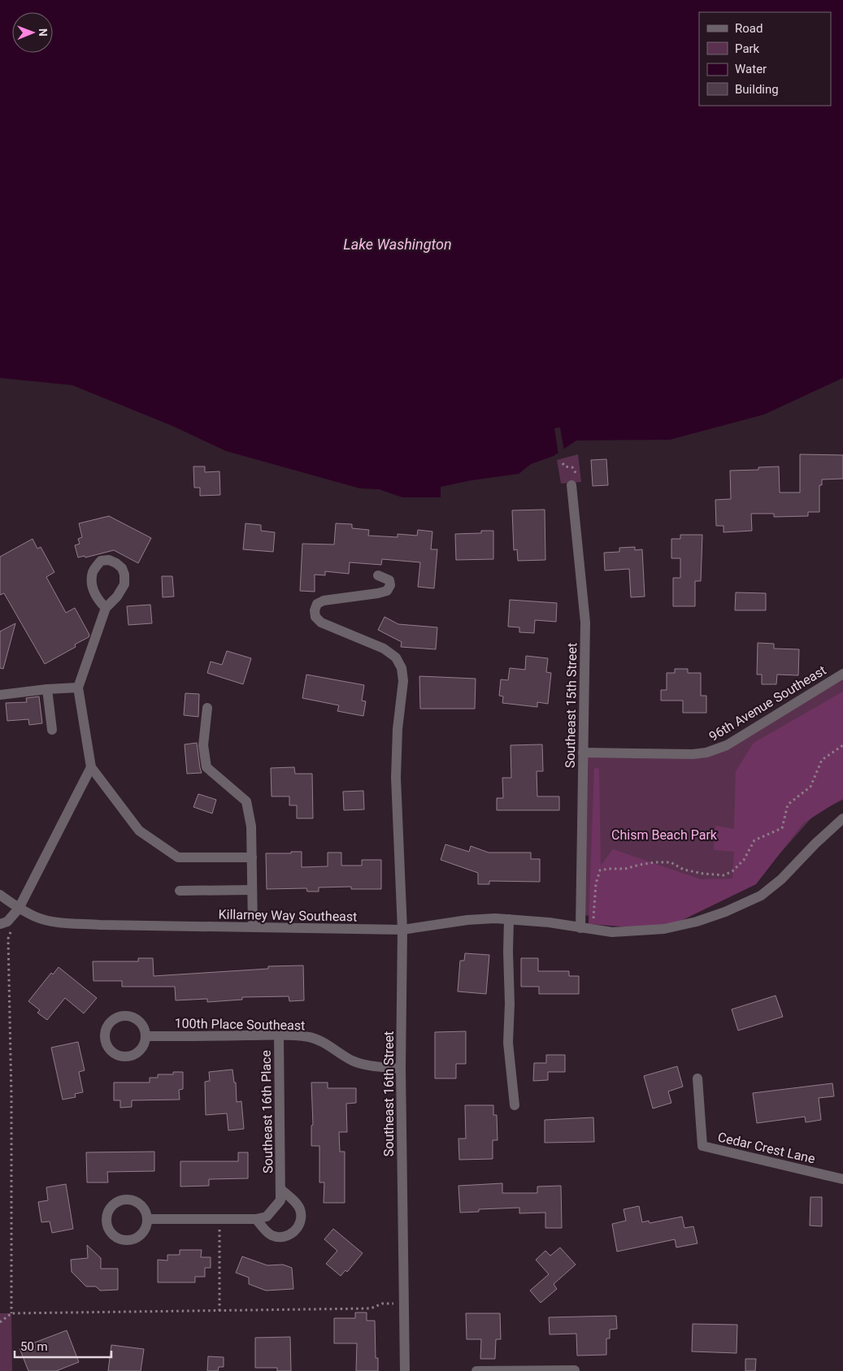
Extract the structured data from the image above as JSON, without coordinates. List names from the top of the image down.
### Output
{
  "streets": {
    "street": [
      "96th Avenue Southeast",
      "Southeast 15th Street",
      "Killarney Way Southeast",
      "100th Place Southeast",
      "Southeast 16th Street",
      "Southeast 16th Place",
      "Cedar Crest Lane"
    ]
  },
  "crossings": [
    ["96th Avenue Southeast", "Southeast 15th Street"],
    ["Southeast 15th Street", "Killarney Way Southeast"],
    ["Killarney Way Southeast", "Southeast 16th Street"],
    ["100th Place Southeast", "Southeast 16th Street"],
    ["100th Place Southeast", "Southeast 16th Place"]
  ],
  "water": ["Lake Washington"],
  "parks": ["Chism Beach Park"],
  "legend": [
    "Road",
    "Park",
    "Water",
    "Building"
  ],
  "scale_bar": "50 m",
  "north": "right"
}
